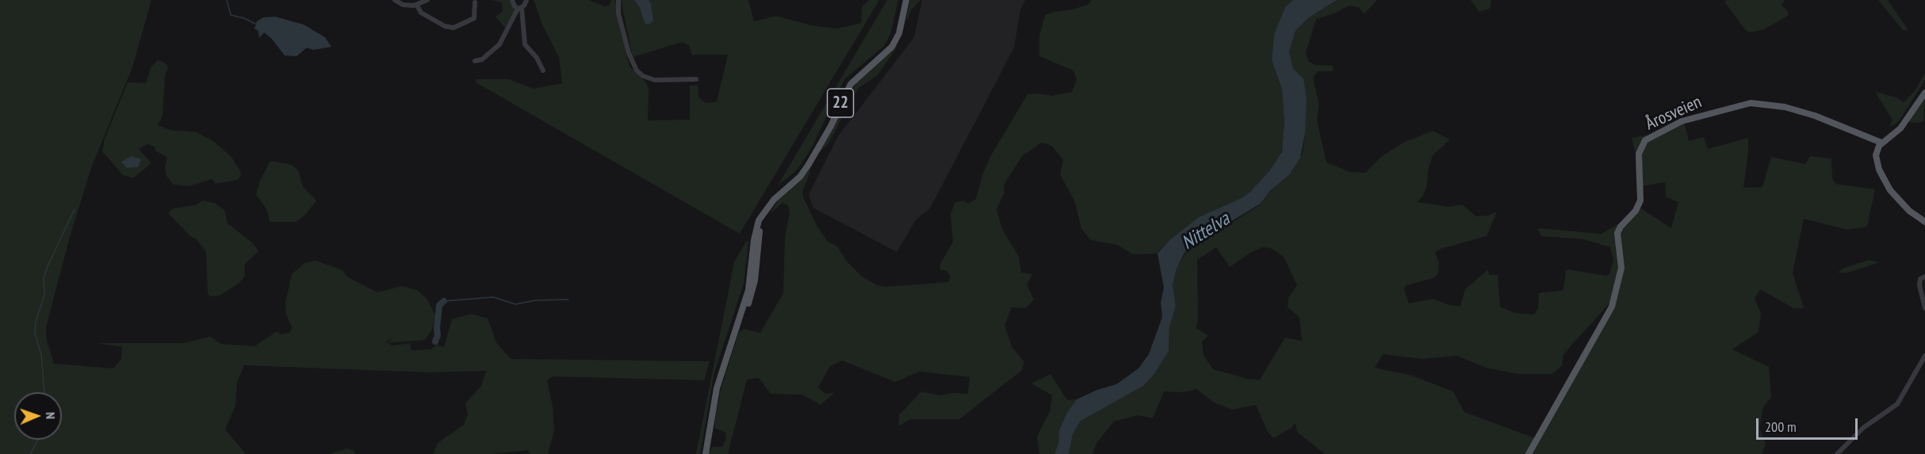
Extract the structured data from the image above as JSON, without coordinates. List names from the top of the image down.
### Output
{
  "streets": {
    "main road": ["22", "Årosveien"]
  },
  "water": ["Nittelva"],
  "scale_bar": "200 m",
  "north": "right"
}
